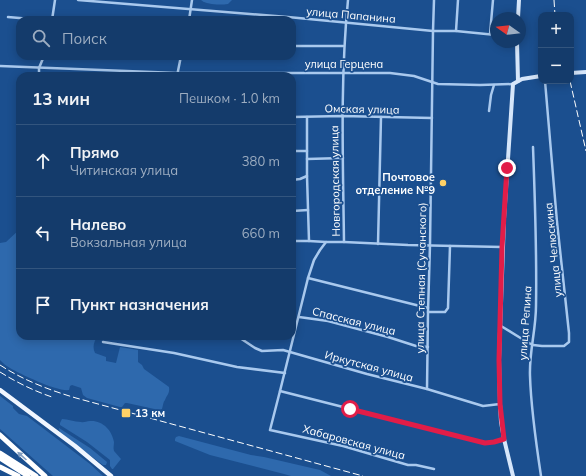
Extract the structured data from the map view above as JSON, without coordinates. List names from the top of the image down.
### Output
{
  "streets": {
    "main road": ["улица Герцена"],
    "street": [
      "улица Папанина",
      "Омская улица",
      "Новгородская улица",
      "улица Челюскина",
      "улица Степная (Сучанского)",
      "Спасская улица",
      "улица Репина",
      "Иркутская улица",
      "Хабаровская улица"
    ]
  },
  "crossings": [
    ["улица Папанина", "Новгородская улица"],
    ["улица Папанина", "улица Степная (Сучанского)"],
    ["улица Герцена", "Новгородская улица"],
    ["улица Герцена", "улица Степная (Сучанского)"],
    ["Омская улица", "Новгородская улица"],
    ["Омская улица", "улица Степная (Сучанского)"],
    ["Новгородская улица", "Спасская улица"],
    ["Новгородская улица", "Иркутская улица"],
    ["Новгородская улица", "Хабаровская улица"],
    ["улица Челюскина", "улица Репина"],
    ["улица Степная (Сучанского)", "Спасская улица"],
    ["улица Степная (Сучанского)", "Иркутская улица"]
  ],
  "places": {
    "other": ["Почтовое отделение №9"],
    "transit": ["13 км"]
  },
  "north": "left",
  "page": {
    "map_buttons": ["+", "−"],
    "search": "Поиск",
    "heading": ["13 мин", "Пешком · 1.0 km"],
    "list": [
      ["Прямо", "Читинская улица", "380 m"],
      ["Налево", "Вокзальная улица", "660 m"],
      "Пункт назначения"
    ]
  }
}
